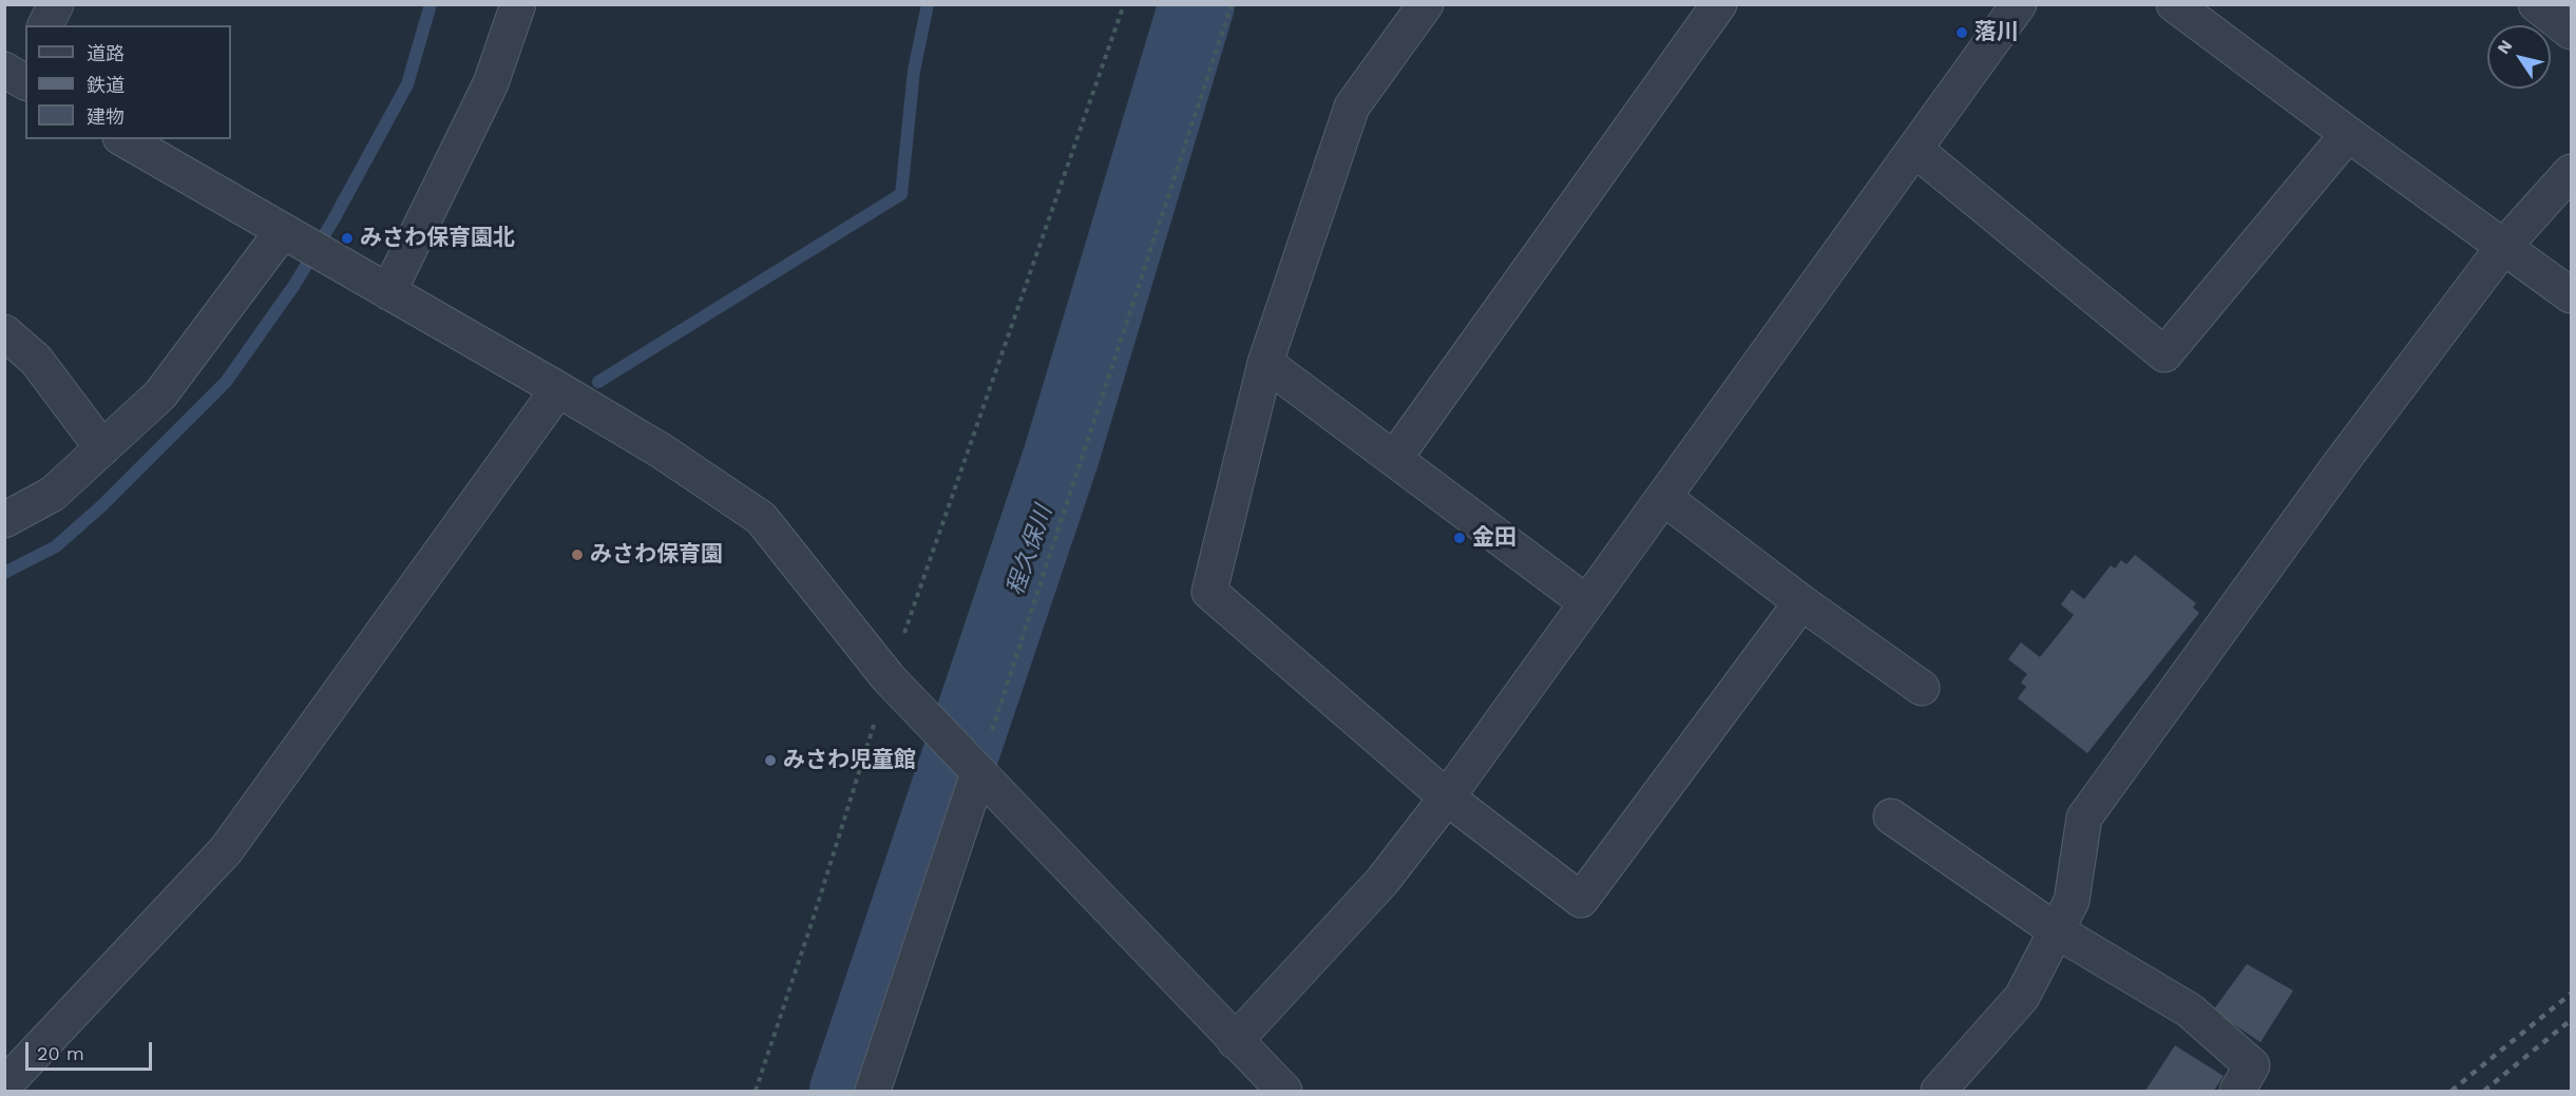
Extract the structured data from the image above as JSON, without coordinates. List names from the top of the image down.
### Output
{
  "water": ["程久保川"],
  "places": [
    "落川",
    "みさわ保育園北",
    "金田",
    "みさわ保育園",
    "みさわ児童館"
  ],
  "legend": ["道路", "鉄道", "建物"],
  "scale_bar": "20 m",
  "north": "top left"
}
